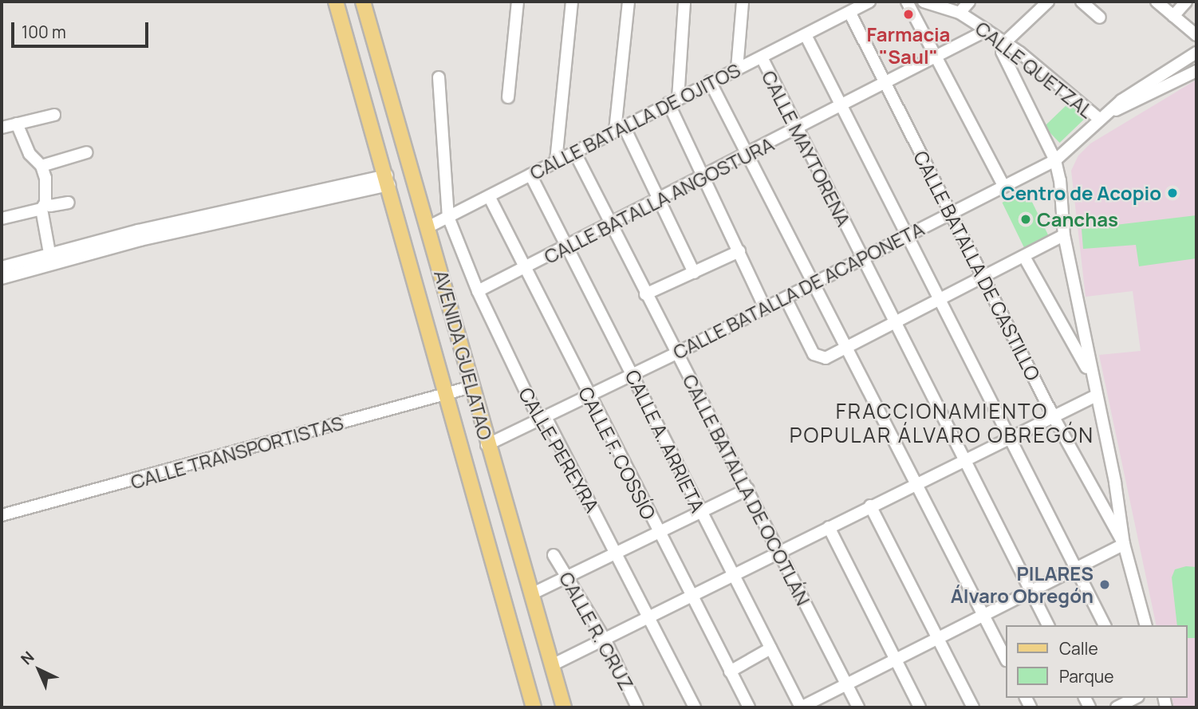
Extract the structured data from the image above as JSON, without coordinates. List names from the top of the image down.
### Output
{
  "streets": {
    "main road": ["AVENIDA GUELATAO"],
    "street": [
      "CALLE QUETZAL",
      "CALLE BATALLA DE OJITOS",
      "CALLE MAYTORENA",
      "CALLE BATALLA ANGOSTURA",
      "CALLE BATALLA DE CASTILLO",
      "CALLE BATALLA DE ACAPONETA",
      "CALLE A. ARRIETA",
      "CALLE PEREYRA",
      "CALLE TRANSPORTISTAS",
      "CALLE F. COSSÍO",
      "CALLE BATALLA DE OCOTLÁN",
      "CALLE R. CRUZ"
    ]
  },
  "crossings": [
    ["CALLE QUETZAL", "CALLE BATALLA ANGOSTURA"],
    ["CALLE QUETZAL", "CALLE BATALLA DE ACAPONETA"],
    ["CALLE BATALLA DE OJITOS", "CALLE MAYTORENA"],
    ["CALLE BATALLA DE OJITOS", "CALLE BATALLA DE CASTILLO"],
    ["CALLE BATALLA DE OJITOS", "AVENIDA GUELATAO"],
    ["CALLE BATALLA DE OJITOS", "CALLE A. ARRIETA"],
    ["CALLE BATALLA DE OJITOS", "CALLE PEREYRA"],
    ["CALLE BATALLA DE OJITOS", "CALLE F. COSSÍO"],
    ["CALLE BATALLA DE OJITOS", "CALLE BATALLA DE OCOTLÁN"],
    ["CALLE MAYTORENA", "CALLE BATALLA ANGOSTURA"],
    ["CALLE MAYTORENA", "CALLE BATALLA DE ACAPONETA"],
    ["CALLE BATALLA ANGOSTURA", "CALLE BATALLA DE CASTILLO"],
    ["CALLE BATALLA ANGOSTURA", "CALLE A. ARRIETA"],
    ["CALLE BATALLA ANGOSTURA", "CALLE PEREYRA"],
    ["CALLE BATALLA ANGOSTURA", "CALLE F. COSSÍO"],
    ["CALLE BATALLA ANGOSTURA", "CALLE BATALLA DE OCOTLÁN"],
    ["CALLE BATALLA DE CASTILLO", "CALLE BATALLA DE ACAPONETA"],
    ["CALLE BATALLA DE ACAPONETA", "AVENIDA GUELATAO"],
    ["CALLE BATALLA DE ACAPONETA", "CALLE A. ARRIETA"],
    ["CALLE BATALLA DE ACAPONETA", "CALLE PEREYRA"],
    ["CALLE BATALLA DE ACAPONETA", "CALLE F. COSSÍO"],
    ["CALLE BATALLA DE ACAPONETA", "CALLE BATALLA DE OCOTLÁN"],
    ["AVENIDA GUELATAO", "CALLE TRANSPORTISTAS"]
  ],
  "districts": ["FRACCIONAMIENTO POPULAR ÁLVARO OBREGÓN"],
  "places": [
    "Farmacia \"Saul\"",
    "Centro de Acopio",
    "Canchas",
    "PILARES Álvaro Obregón"
  ],
  "legend": ["Calle", "Parque"],
  "scale_bar": "100 m",
  "north": "top left"
}
